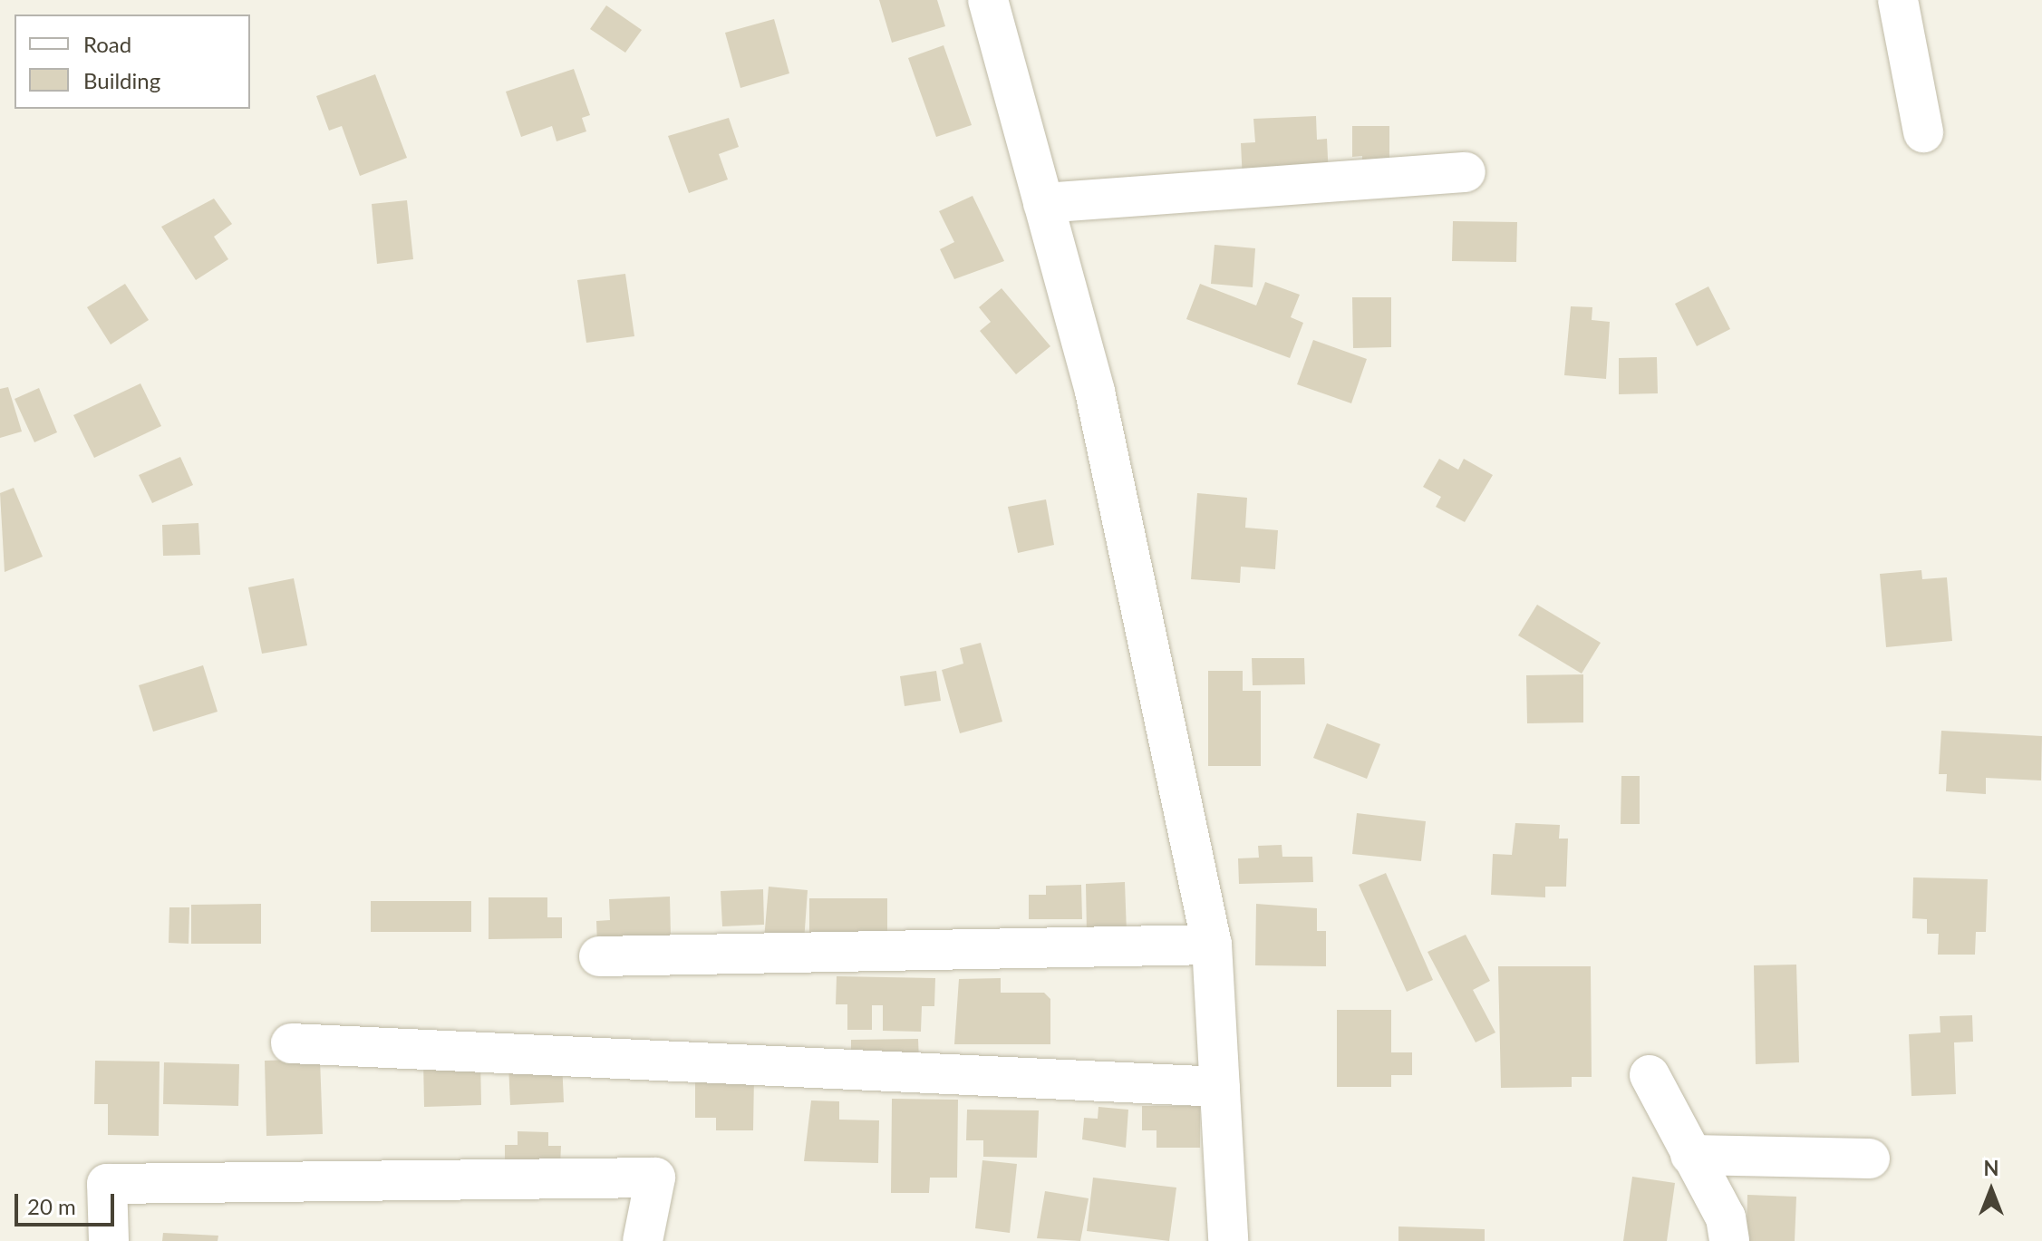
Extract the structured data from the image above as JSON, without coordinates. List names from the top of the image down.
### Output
{
  "legend": ["Road", "Building"],
  "scale_bar": "20 m",
  "north": "top"
}
